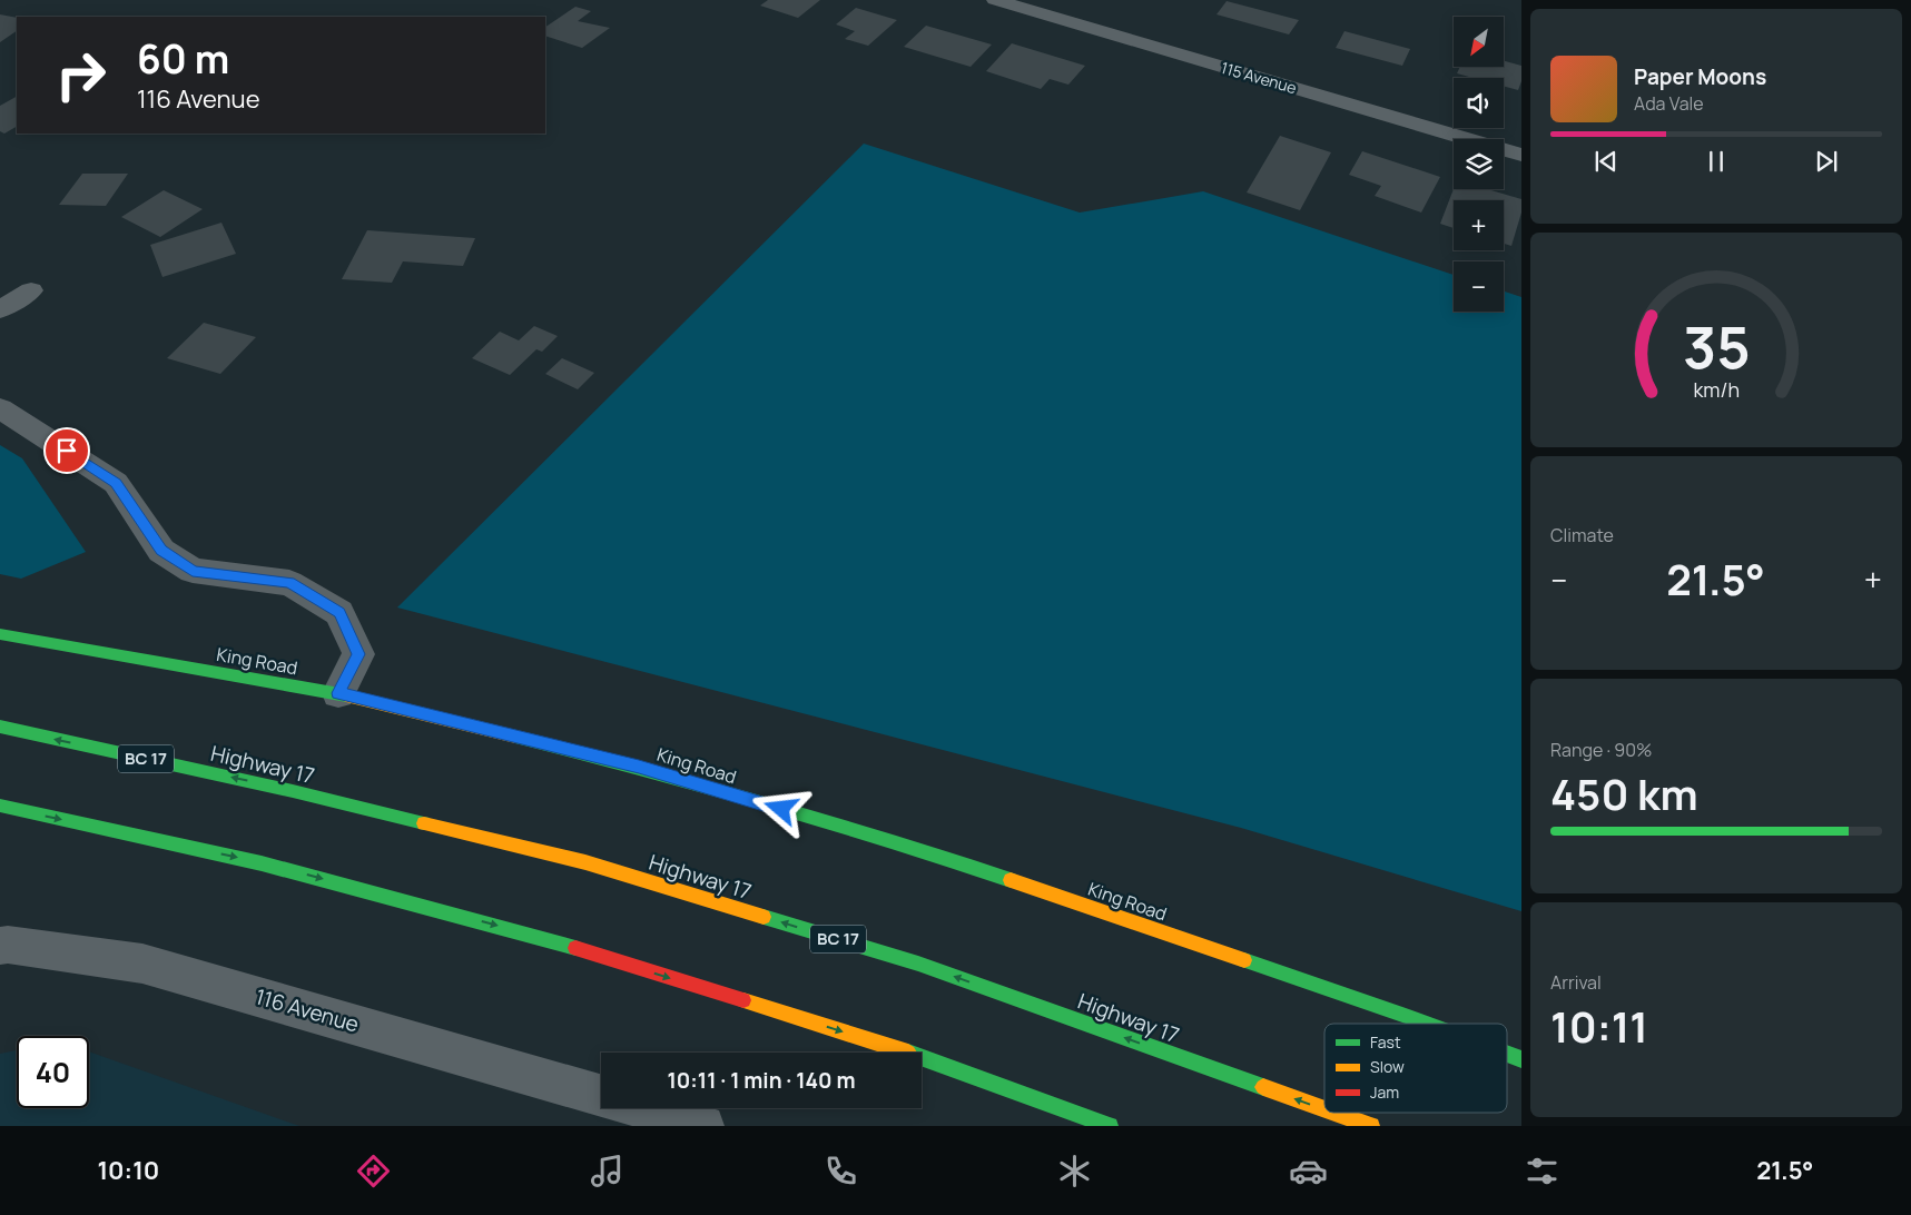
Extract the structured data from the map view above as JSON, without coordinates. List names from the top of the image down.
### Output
{
  "streets": {
    "main road": ["King Road", "BC 17", "Highway 17"],
    "street": ["115 Avenue", "116 Avenue"]
  },
  "legend": ["Fast", "Slow", "Jam"],
  "north": "bottom left",
  "page": {
    "map_buttons": ["+", "−"],
    "turn": ["60 m", "116 Avenue"],
    "song": ["Paper Moons", "Ada Vale"],
    "tile": [
      "Climate",
      ["Range · 90%", "450 km"],
      ["Arrival", "10:11"]
    ],
    "heat": ["−", "21.5°", "+"],
    "limit": "40",
    "trip": "10:11 · 1 min · 140 m",
    "tabs": ["10:10", "21.5°"],
    "gauge": ["35", "km/h"]
  }
}
